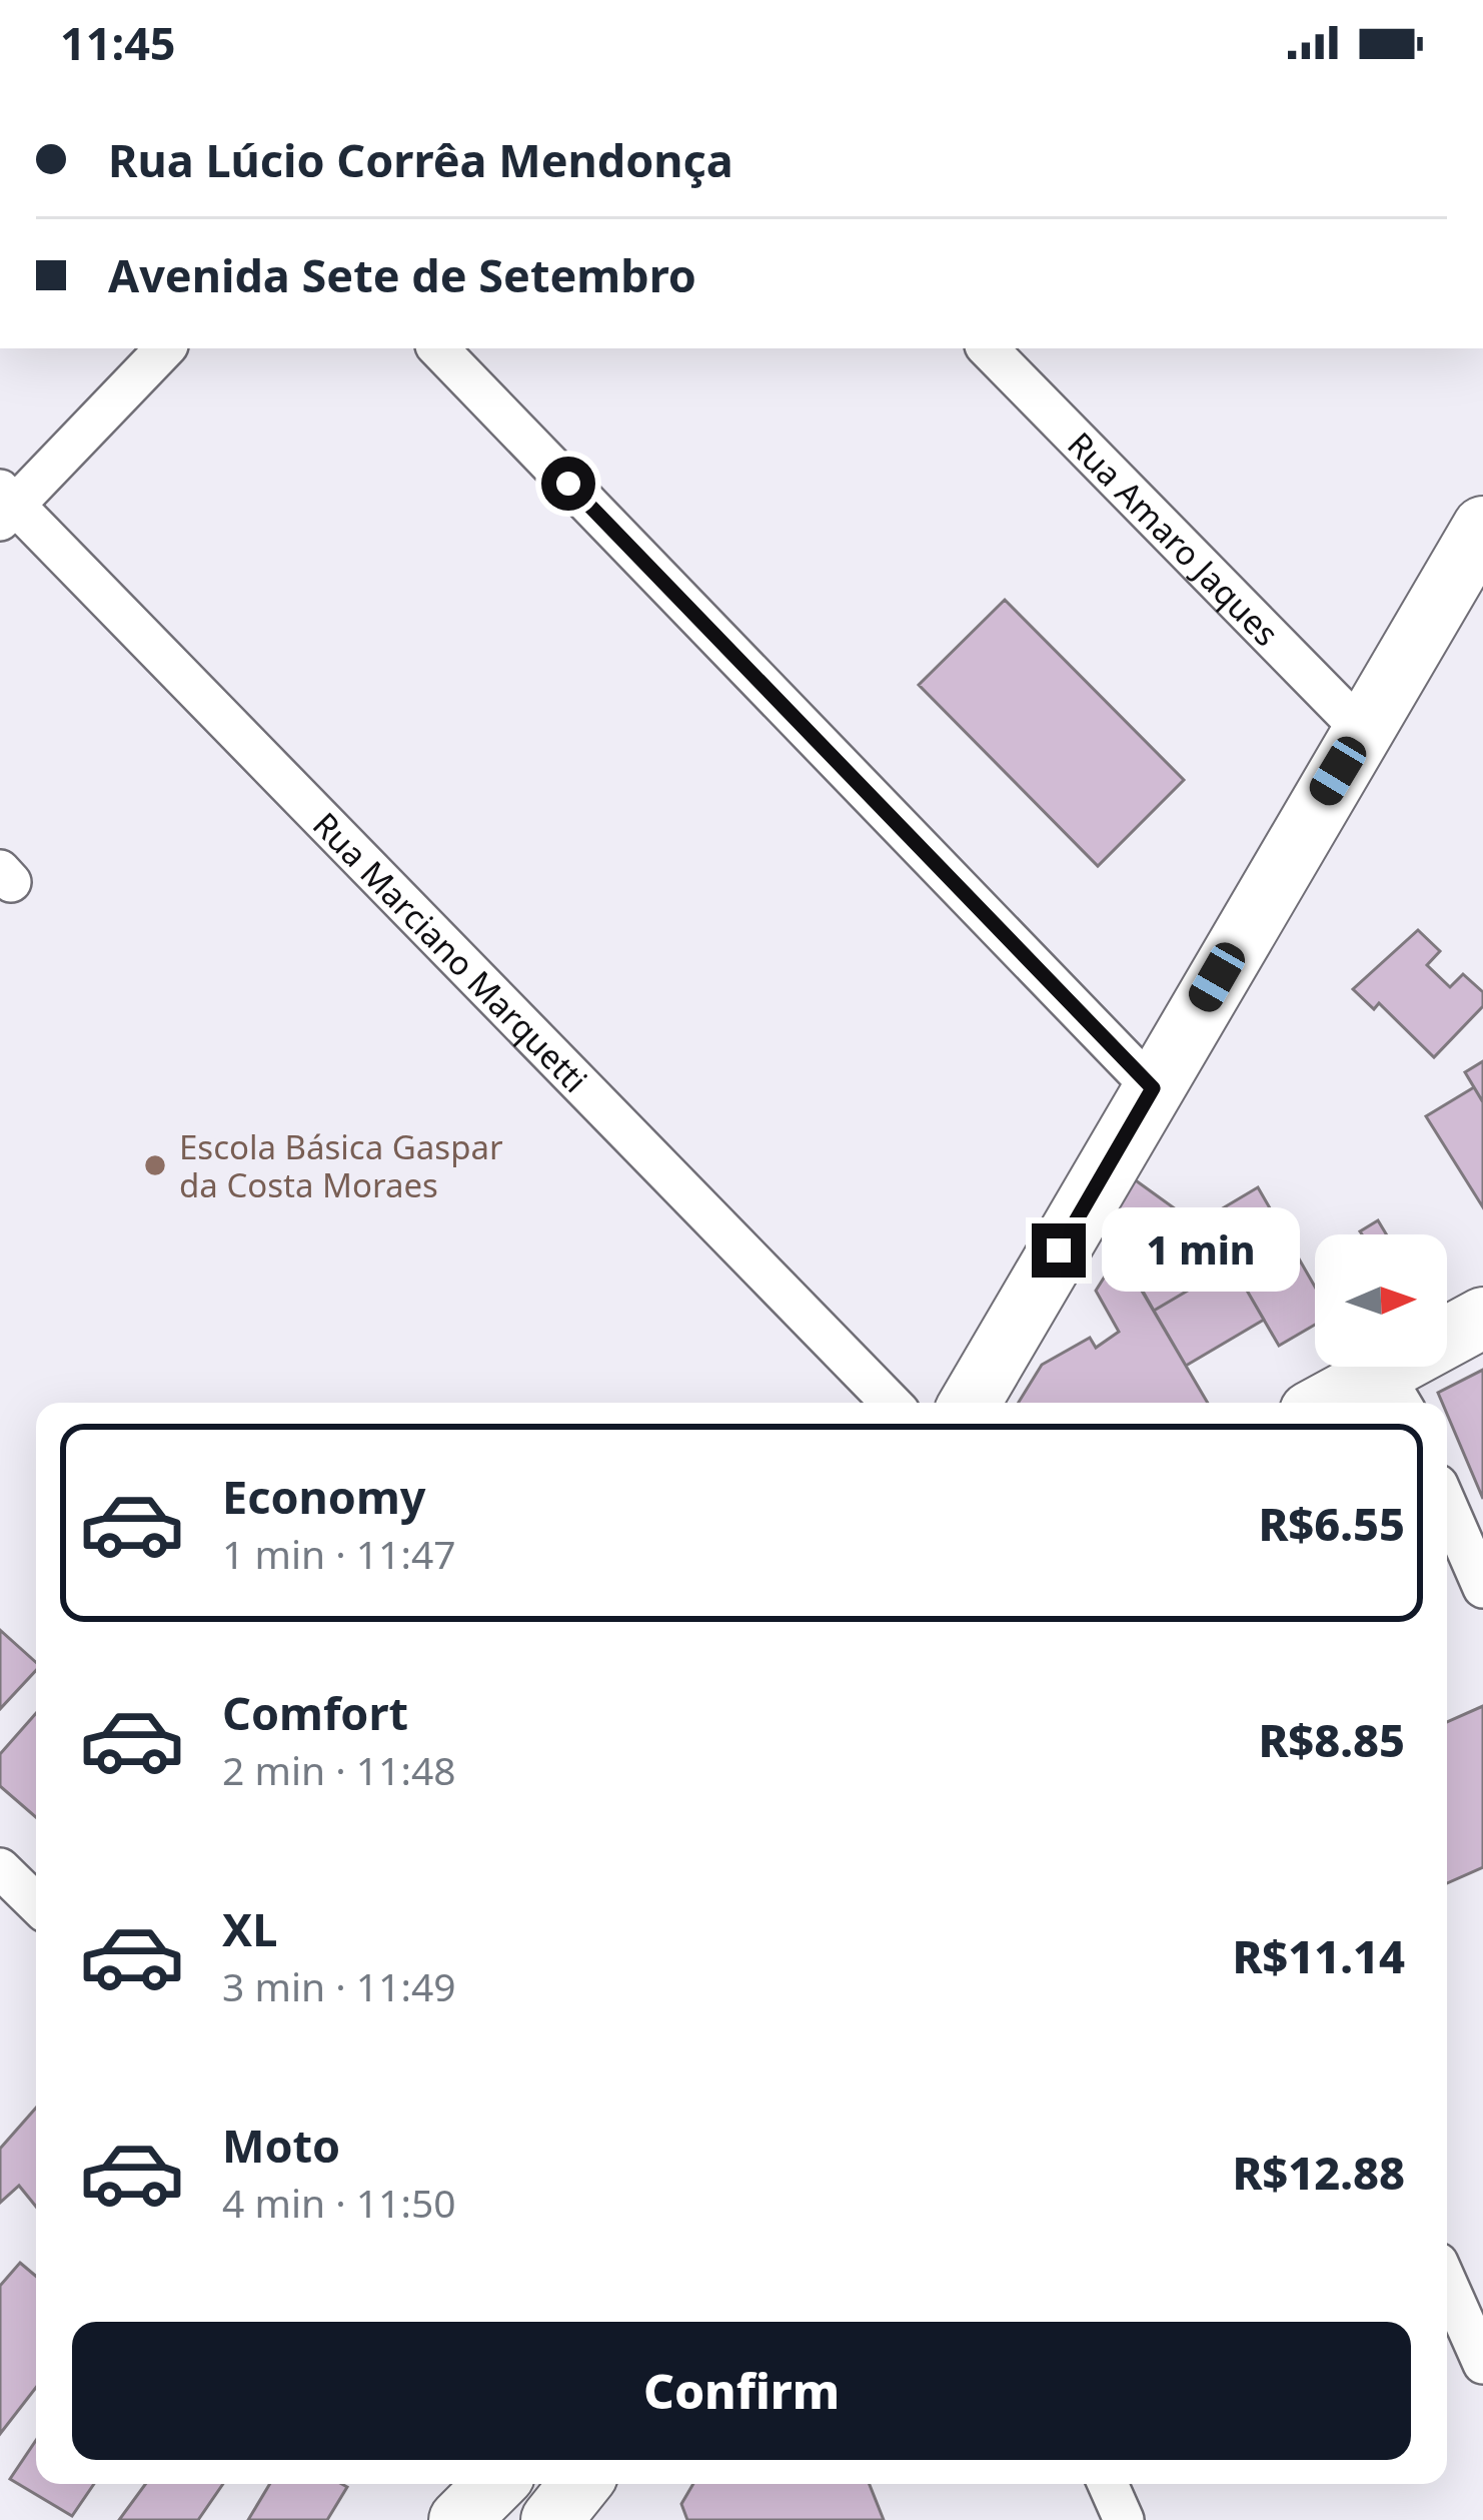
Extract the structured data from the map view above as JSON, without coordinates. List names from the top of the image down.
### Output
{
  "streets": {
    "street": ["Rua Amaro Jaques", "Rua Marciano Marquetti"]
  },
  "places": ["Escola Básica Gaspar da Costa Moraes"],
  "north": "right",
  "page": {
    "status": "11:45",
    "banner": ["Rua Lúcio Corrêa Mendonça", "Avenida Sete de Setembro"],
    "bubble": "1 min",
    "list": [
      {
        "name": "Economy",
        "note": "1 min · 11:47",
        "value": "R$6.55"
      },
      {
        "name": "Comfort",
        "note": "2 min · 11:48",
        "value": "R$8.85"
      },
      {
        "name": "XL",
        "note": "3 min · 11:49",
        "value": "R$11.14"
      },
      {
        "name": "Moto",
        "note": "4 min · 11:50",
        "value": "R$12.88"
      }
    ],
    "buttons": "Confirm"
  }
}
